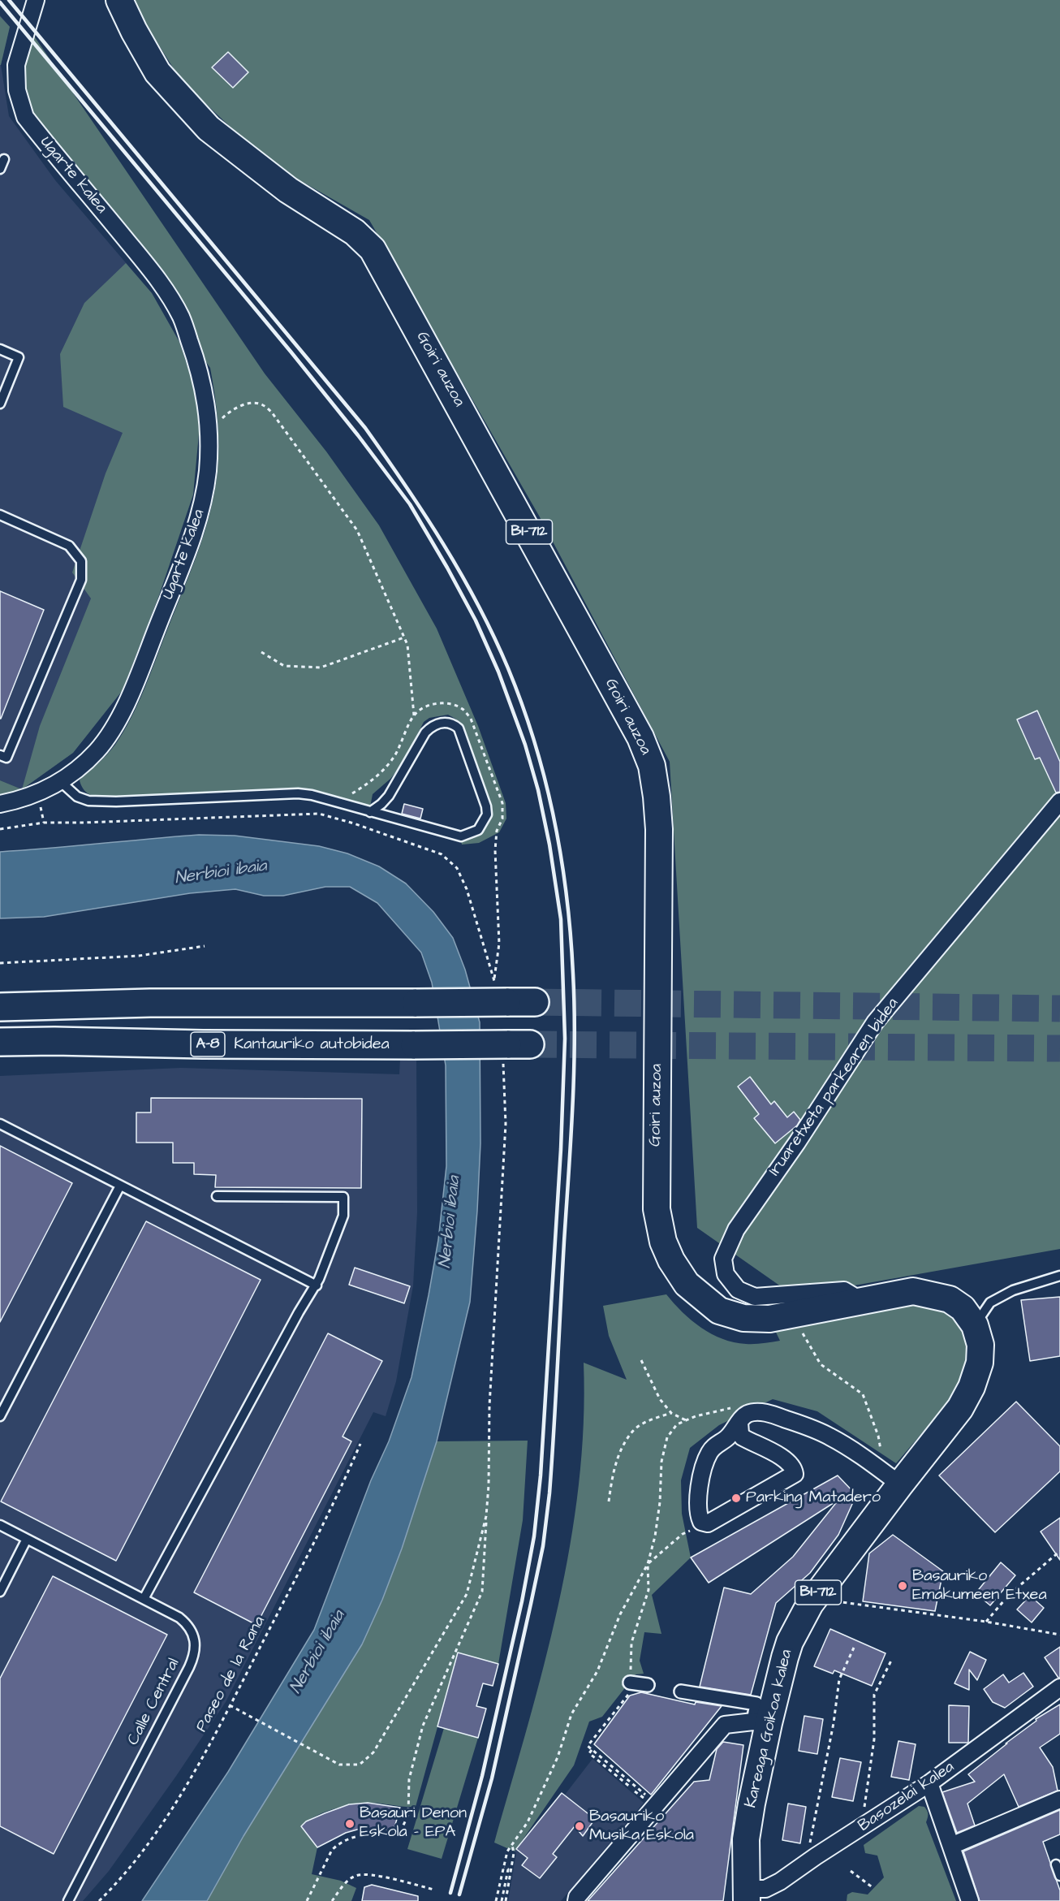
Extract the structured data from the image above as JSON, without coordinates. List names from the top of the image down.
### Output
{
  "streets": {
    "highway": ["A-8", "Kantauriko autobidea"],
    "main road": ["Goiri auzoa", "BI-712", "Kareaga Goikoa kalea"],
    "street": ["Ugarte kalea", "Iruaretxeta parkearen bidea", "Basozelai kalea"],
    "lane": ["Calle Central"],
    "path": ["Paseo de la Rana"]
  },
  "crossings": [
    ["Goiri auzoa", "Iruaretxeta parkearen bidea"],
    ["Goiri auzoa", "Kareaga Goikoa kalea"],
    ["Kareaga Goikoa kalea", "Basozelai kalea"]
  ],
  "water": ["Nerbioi ibaia"],
  "places": [
    "Parking Matadero",
    "Basauriko Emakumeen Etxea",
    "Basauri Denon Eskola - EPA",
    "Basauriko Musika Eskola"
  ]
}
